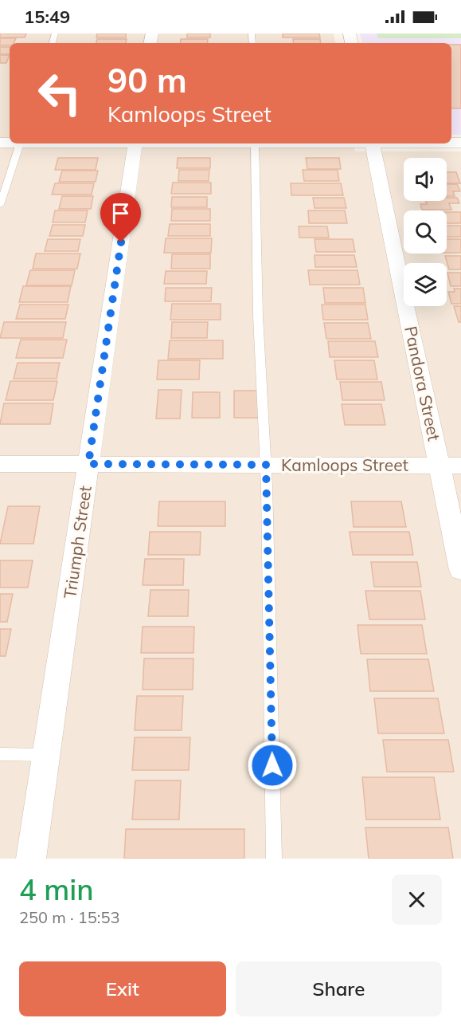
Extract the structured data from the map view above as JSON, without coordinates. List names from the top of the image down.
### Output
{
  "streets": {
    "street": ["Pandora Street", "Kamloops Street", "Triumph Street"]
  },
  "crossings": [
    ["Pandora Street", "Kamloops Street"],
    ["Kamloops Street", "Triumph Street"]
  ],
  "page": {
    "status": "15:49",
    "turn": ["90 m", "Kamloops Street"],
    "heading": ["4 min", "250 m · 15:53"],
    "buttons": ["Exit", "Share"]
  }
}
